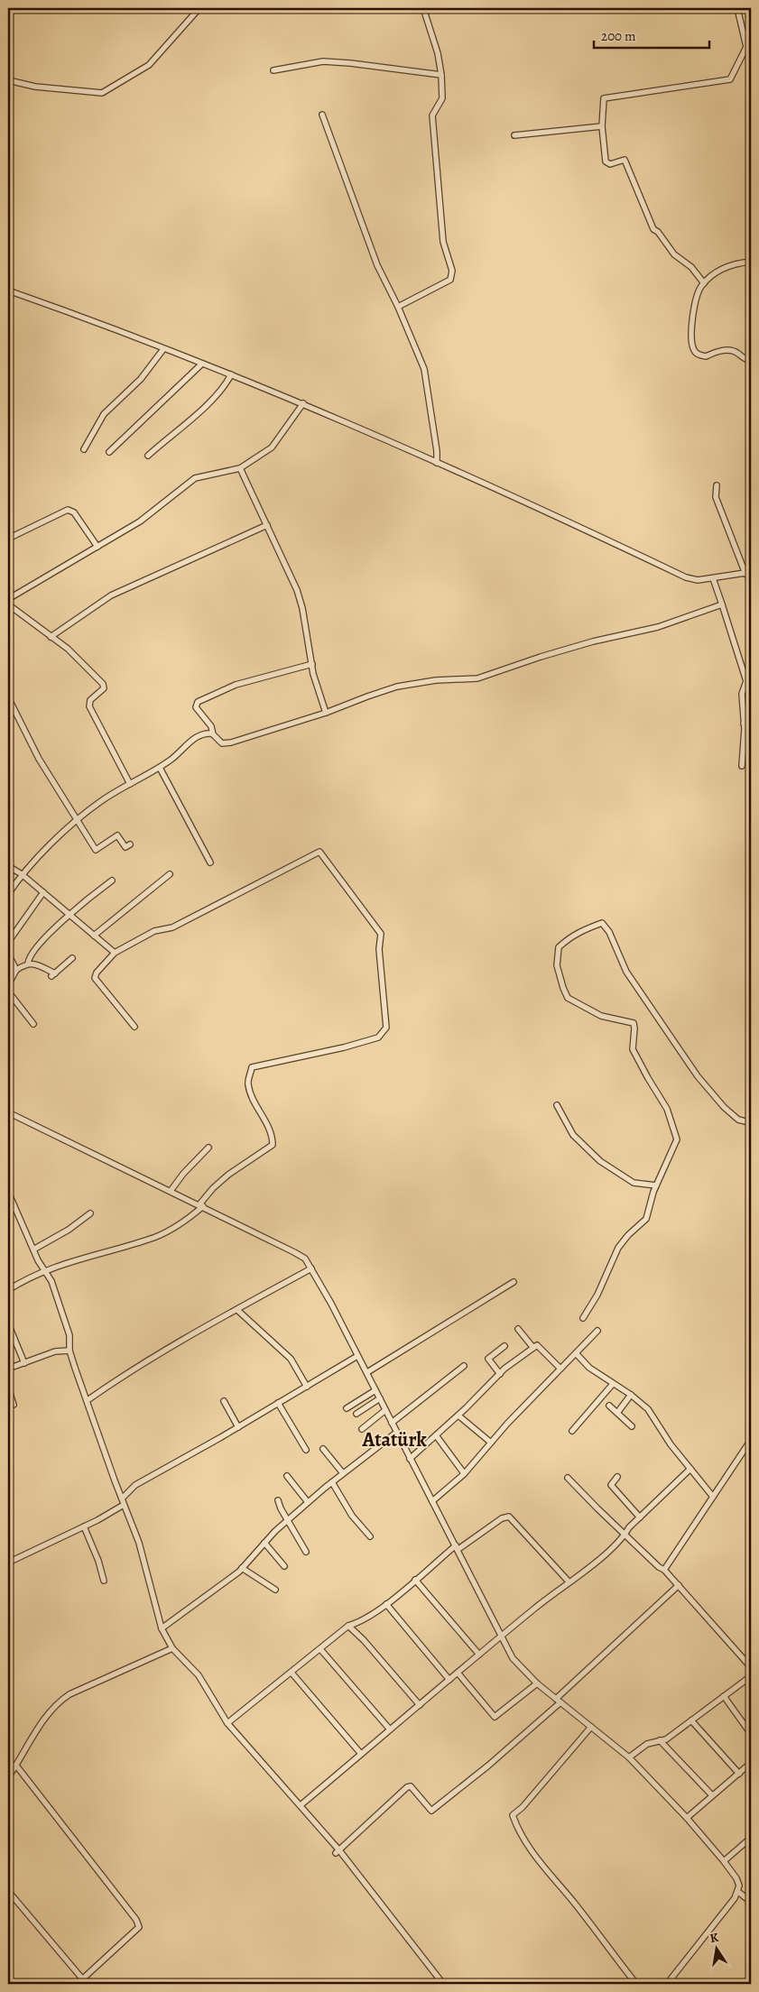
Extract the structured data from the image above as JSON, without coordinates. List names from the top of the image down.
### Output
{
  "districts": ["Atatürk"],
  "scale_bar": "200 m",
  "north": "top"
}
